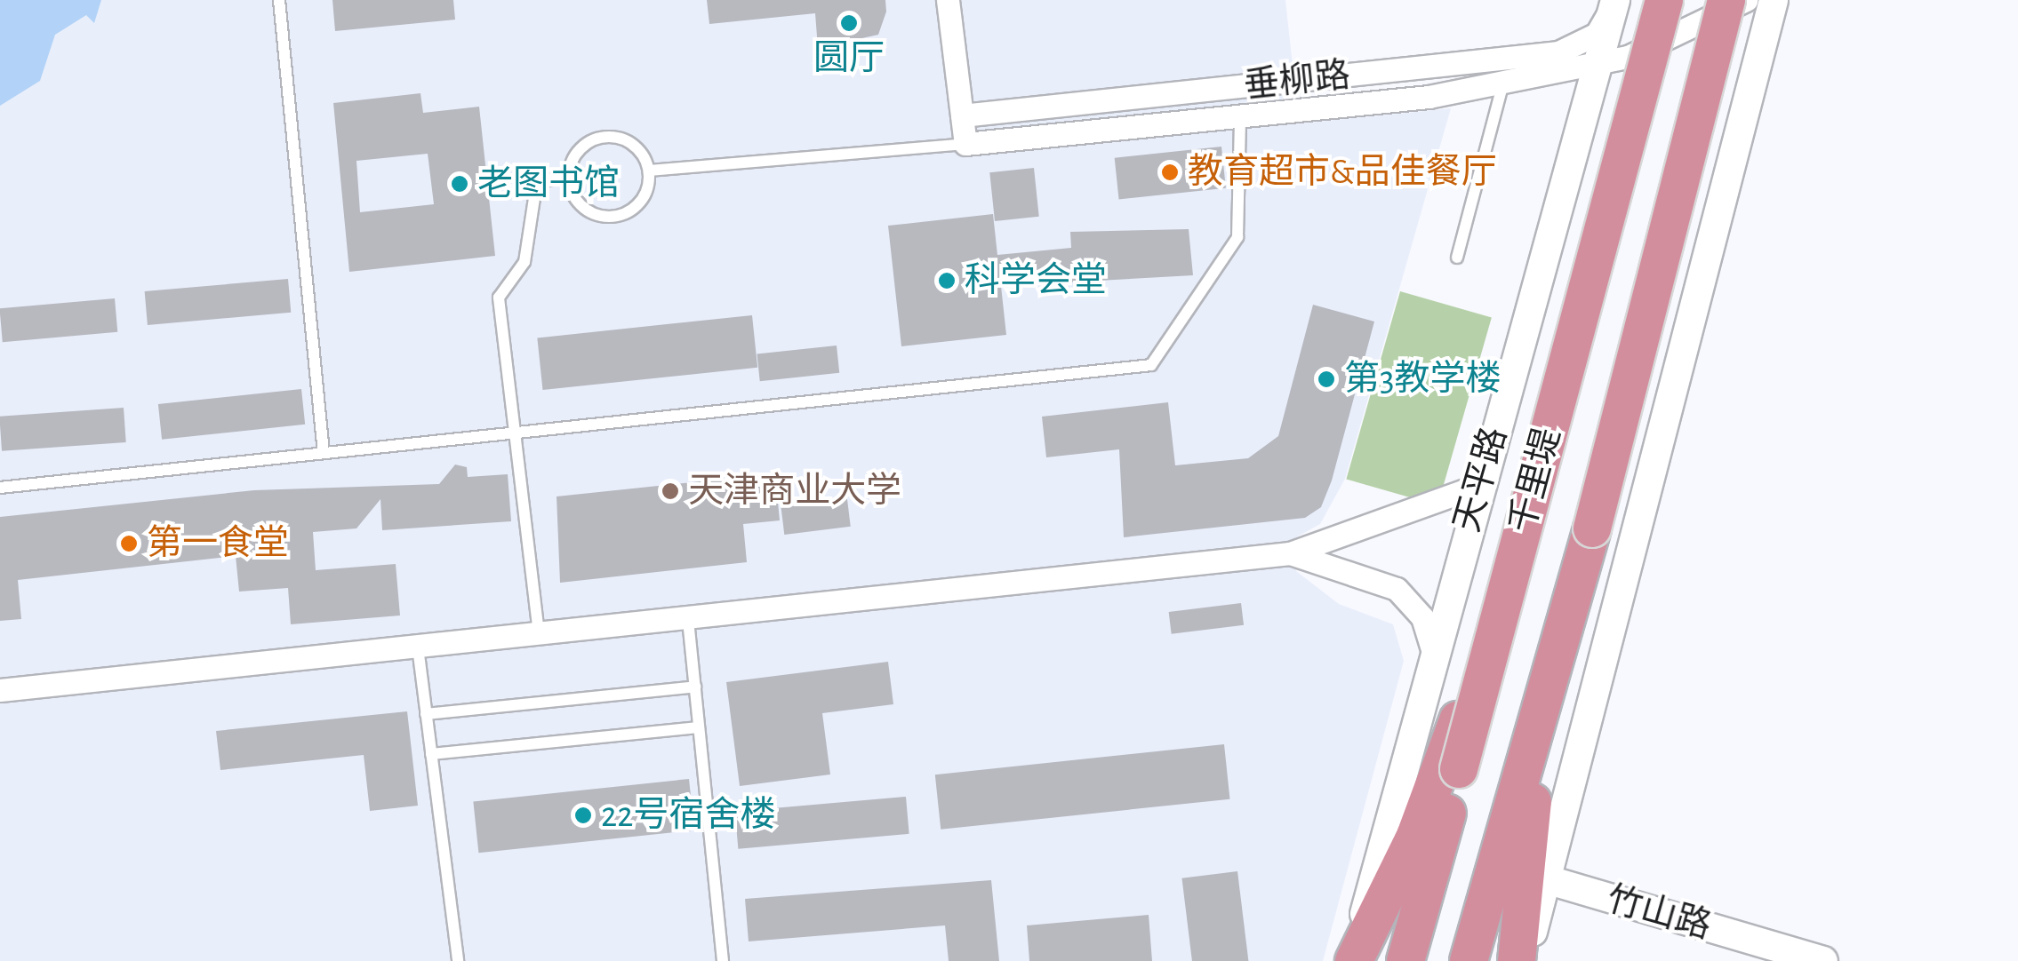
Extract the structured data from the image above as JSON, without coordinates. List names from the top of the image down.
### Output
{
  "streets": {
    "highway": ["千里堤"],
    "street": ["垂柳路", "天平路", "竹山路"]
  },
  "crossings": [
    ["垂柳路", "天平路"]
  ],
  "places": [
    "圆厅",
    "教育超市&品佳餐厅",
    "老图书馆",
    "科学会堂",
    "第3教学楼",
    "天津商业大学",
    "第一食堂",
    "22号宿舍楼"
  ]
}
